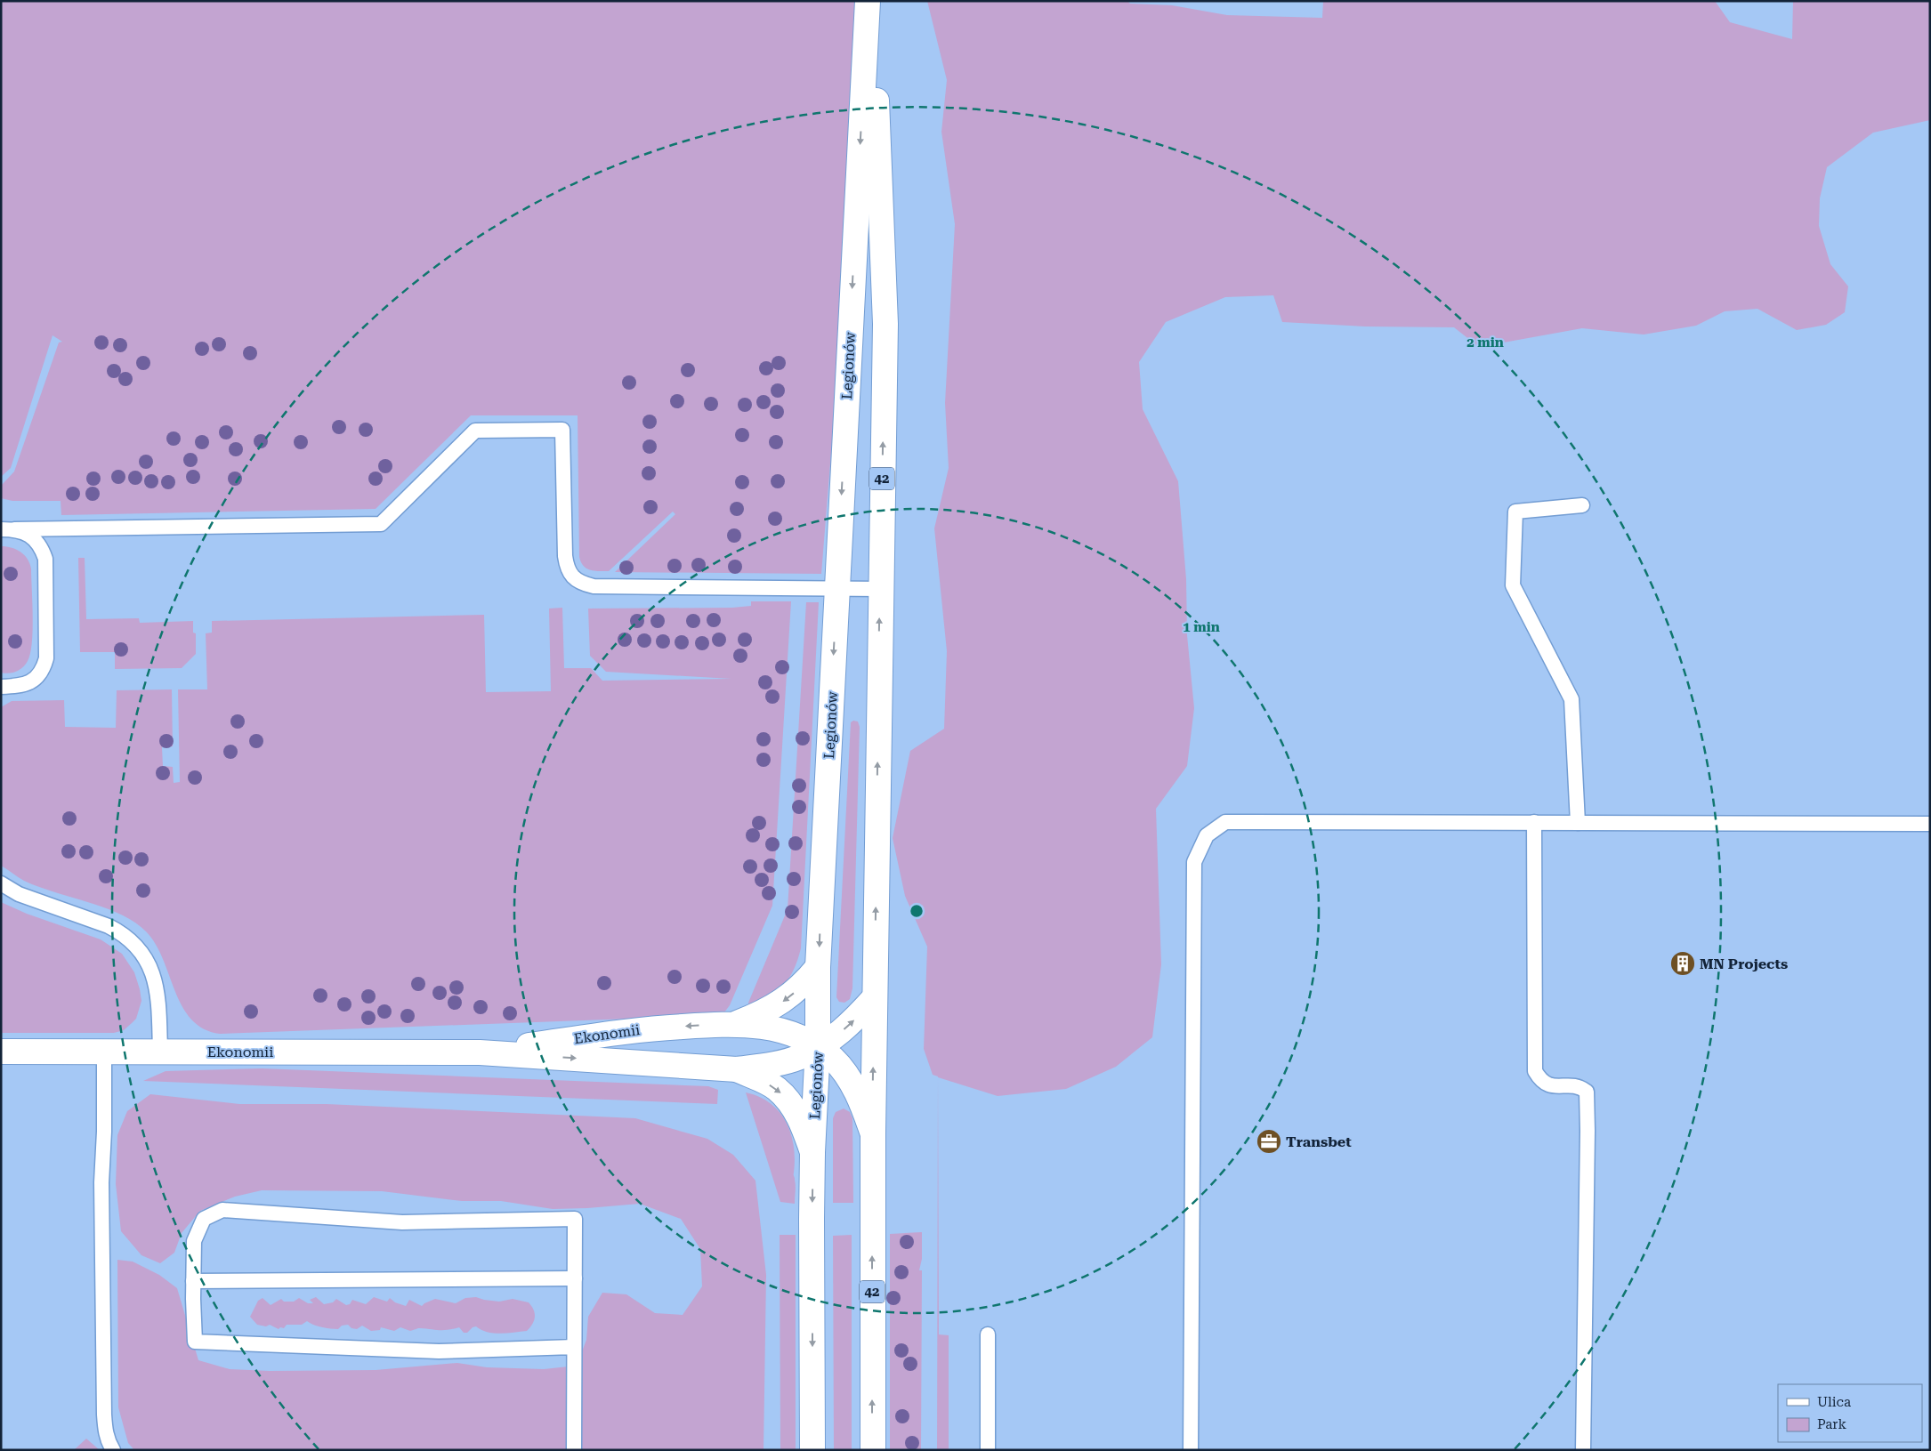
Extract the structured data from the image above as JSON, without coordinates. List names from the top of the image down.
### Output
{
  "streets": {
    "main road": ["Legionów", "42", "Ekonomii"]
  },
  "crossings": [
    ["Legionów", "Ekonomii"],
    ["42", "Ekonomii"]
  ],
  "places": {
    "building": ["MN Projects"],
    "office": ["Transbet"]
  },
  "legend": ["Ulica", "Park"],
  "rings": ["2 min", "1 min"]
}
